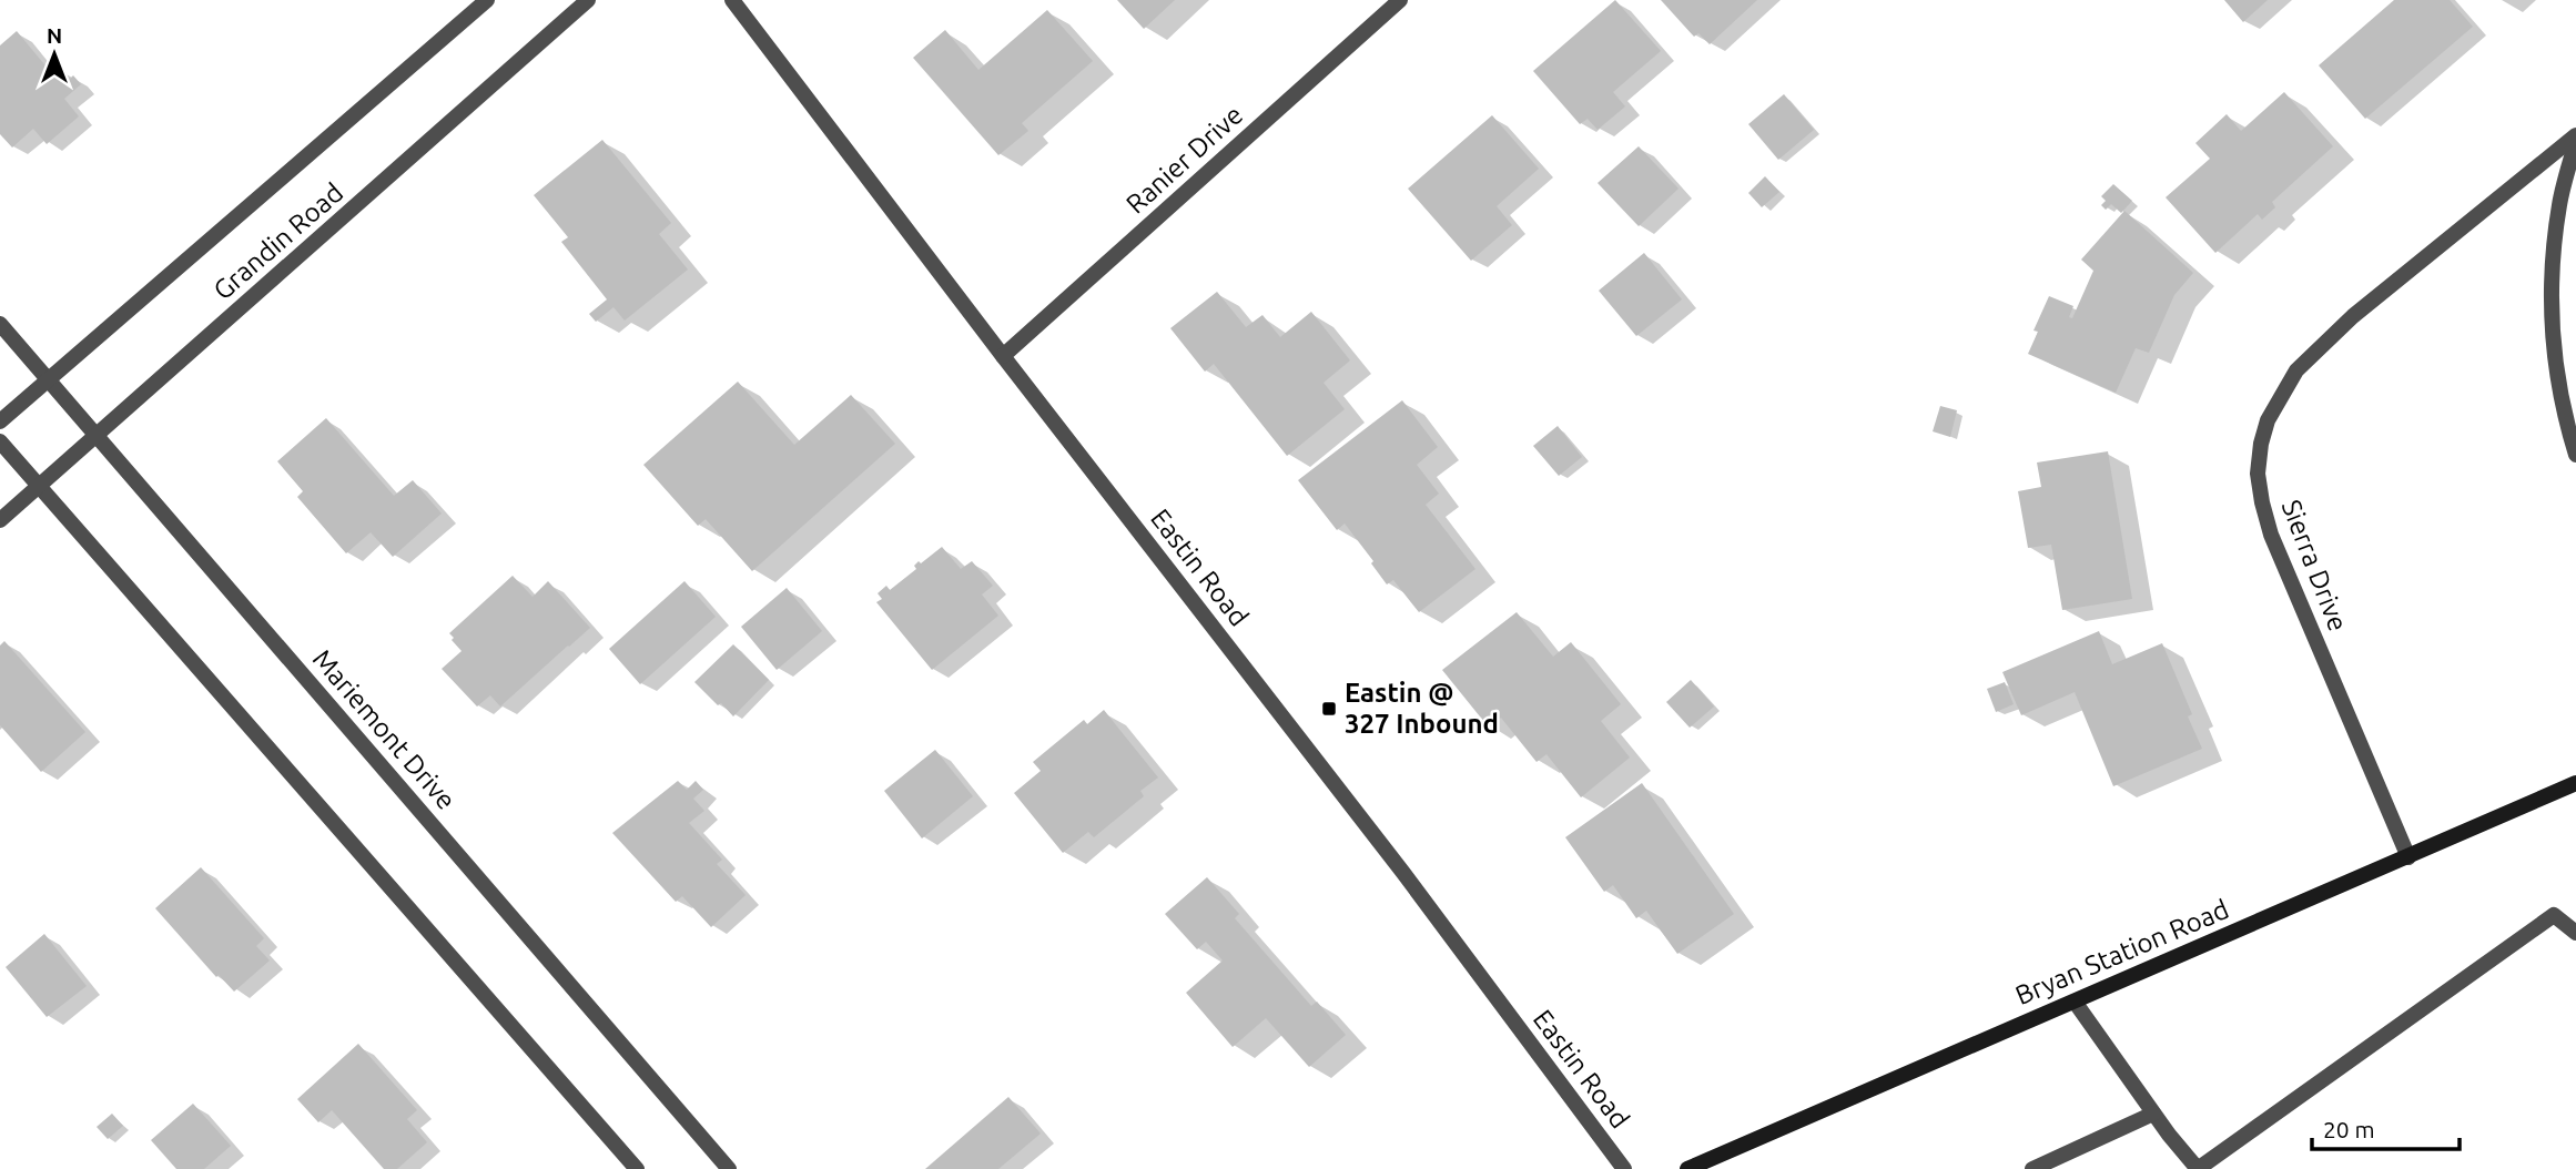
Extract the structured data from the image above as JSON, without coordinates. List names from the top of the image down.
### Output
{
  "streets": {
    "main road": ["Bryan Station Road"],
    "street": [
      "Ranier Drive",
      "Grandin Road",
      "Sierra Drive",
      "Eastin Road",
      "Mariemont Drive"
    ]
  },
  "crossings": [
    ["Ranier Drive", "Eastin Road"],
    ["Grandin Road", "Mariemont Drive"],
    ["Sierra Drive", "Bryan Station Road"]
  ],
  "places": {
    "transit": ["Eastin @ 327 Inbound"]
  },
  "scale_bar": "20 m",
  "north": "top"
}
